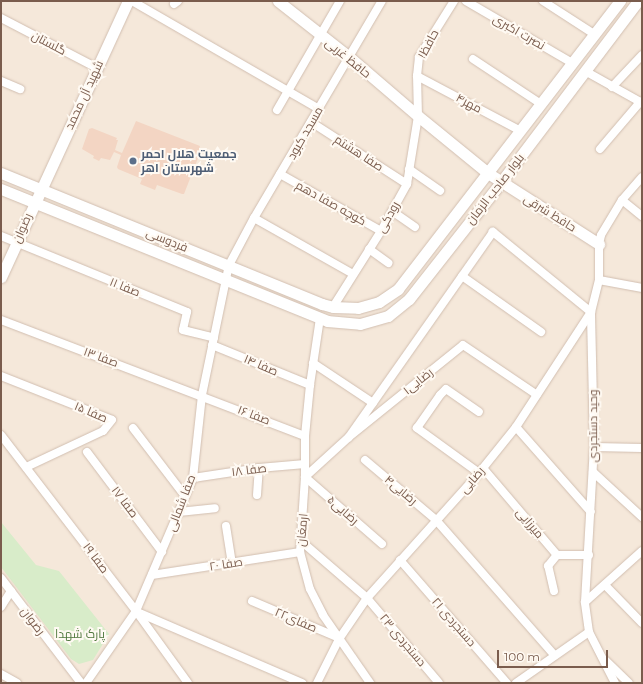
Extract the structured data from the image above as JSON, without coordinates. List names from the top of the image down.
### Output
{
  "streets": {
    "main road": [
      "حافظ غربی",
      "شهید آل محمد",
      "بلوار صاحب الزمان",
      "حافظ شرقی",
      "رضوان",
      "فردوسی"
    ],
    "street": [
      "نصرت اکبری",
      "گلستان",
      "حافظ۱",
      "مهر۴",
      "مسجد کبود",
      "صفا هشتم",
      "کوچه صفا دهم",
      "رودکی",
      "صفا ۱۱",
      "صفا ۱۳",
      "صفا ۱۴",
      "رضایی۱",
      "صفا ۱۵",
      "صفا ۱۶",
      "وحید دستجردی",
      "صفا ۱۸",
      "رضایی",
      "رضایی۴",
      "صفا ۱۷",
      "صفا شمالی",
      "رضایی۵",
      "میرزایی",
      "ارمغان",
      "صفا ۱۹",
      "صفا ۲۰",
      "صفای۲۲",
      "دستجردی ۲۱",
      "دستجردی ۲۳"
    ]
  },
  "crossings": [
    ["نصرت اکبری", "بلوار صاحب الزمان"],
    ["گلستان", "شهید آل محمد"],
    ["حافظ۱", "حافظ غربی"],
    ["حافظ۱", "مهر۴"],
    ["حافظ۱", "رودکی"],
    ["حافظ غربی", "مسجد کبود"],
    ["حافظ غربی", "رودکی"],
    ["شهید آل محمد", "رضوان"],
    ["شهید آل محمد", "فردوسی"],
    ["مهر۴", "بلوار صاحب الزمان"],
    ["مسجد کبود", "صفا هشتم"],
    ["مسجد کبود", "کوچه صفا دهم"],
    ["مسجد کبود", "فردوسی"],
    ["مسجد کبود", "صفا شمالی"],
    ["صفا هشتم", "رودکی"],
    ["بلوار صاحب الزمان", "حافظ شرقی"],
    ["بلوار صاحب الزمان", "رودکی"],
    ["بلوار صاحب الزمان", "فردوسی"],
    ["بلوار صاحب الزمان", "ارمغان"],
    ["کوچه صفا دهم", "رودکی"],
    ["حافظ شرقی", "وحید دستجردی"],
    ["رودکی", "فردوسی"],
    ["رضوان", "فردوسی"],
    ["رضوان", "صفا ۱۱"],
    ["فردوسی", "صفا شمالی"],
    ["فردوسی", "ارمغان"],
    ["صفا ۱۱", "صفا ۱۴"],
    ["صفا ۱۱", "صفا شمالی"],
    ["صفا ۱۳", "صفا ۱۶"],
    ["صفا ۱۳", "صفا شمالی"],
    ["صفا ۱۴", "صفا شمالی"],
    ["صفا ۱۴", "ارمغان"],
    ["رضایی۱", "رضایی"],
    ["رضایی۱", "رضایی۵"],
    ["رضایی۱", "ارمغان"],
    ["صفا ۱۵", "صفا ۱۹"],
    ["صفا ۱۶", "صفا شمالی"],
    ["صفا ۱۶", "ارمغان"],
    ["وحید دستجردی", "رضایی"],
    ["صفا ۱۸", "صفا شمالی"],
    ["صفا ۱۸", "ارمغان"],
    ["رضایی", "رضایی۴"],
    ["رضایی", "میرزایی"],
    ["رضایی", "ارمغان"],
    ["رضایی", "صفای۲۲"],
    ["رضایی", "دستجردی ۲۱"],
    ["رضایی", "دستجردی ۲۳"],
    ["صفا ۱۷", "صفا شمالی"],
    ["صفا شمالی", "صفا ۱۹"],
    ["صفا شمالی", "صفا ۲۰"],
    ["رضایی۵", "ارمغان"],
    ["ارمغان", "صفا ۲۰"],
    ["ارمغان", "صفای۲۲"],
    ["ارمغان", "دستجردی ۲۳"]
  ],
  "parks": ["پارک شهدا"],
  "places": ["جمعیت هلال احمر شهرستان اهر"],
  "scale_bar": "100 m"
}
